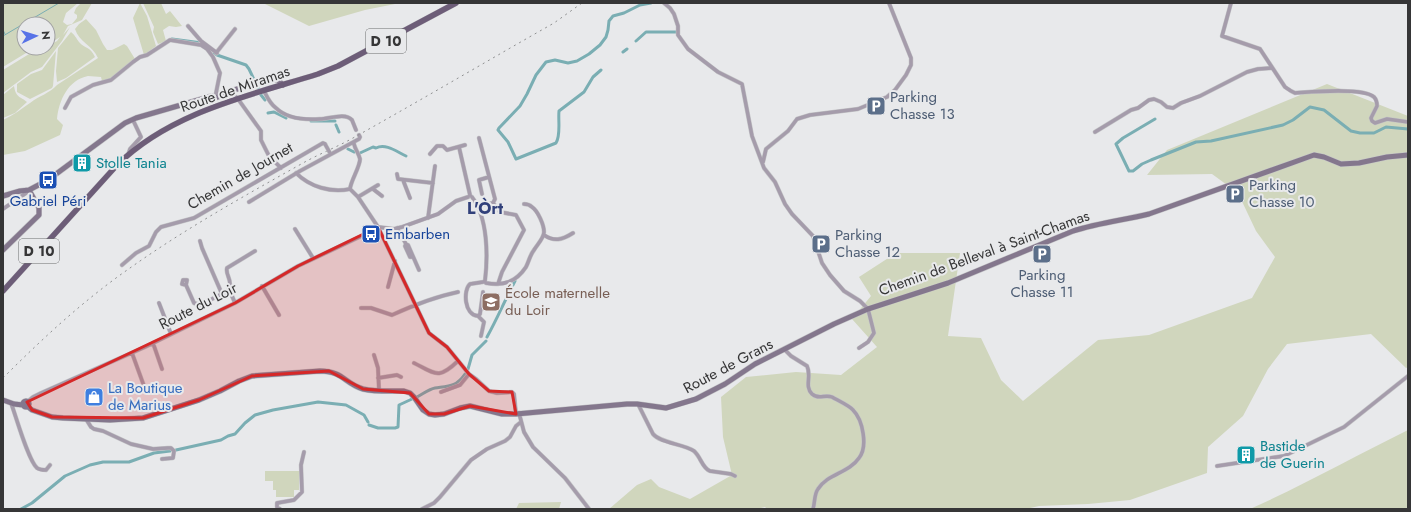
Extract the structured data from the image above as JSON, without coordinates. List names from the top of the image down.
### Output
{
  "streets": {
    "main road": ["D 10", "Route de Miramas"],
    "street": [
      "Chemin de Journet",
      "Chemin de Belleval à Saint-Chamas",
      "Route du Loir",
      "Route de Grans"
    ]
  },
  "crossings": [
    ["Chemin de Belleval à Saint-Chamas", "Route de Grans"],
    ["Route du Loir", "Route de Grans"]
  ],
  "districts": ["L'Òrt"],
  "places": {
    "parking": [
      "Parking Chasse 13",
      "Parking Chasse 10",
      "Parking Chasse 12",
      "Parking Chasse 11"
    ],
    "building": ["Stolle Tania", "Bastide de Guerin"],
    "bus stop": ["Gabriel Péri", "Embarben"],
    "school or university": ["École maternelle du Loir"],
    "shop": ["La Boutique de Marius"]
  },
  "north": "right"
}
